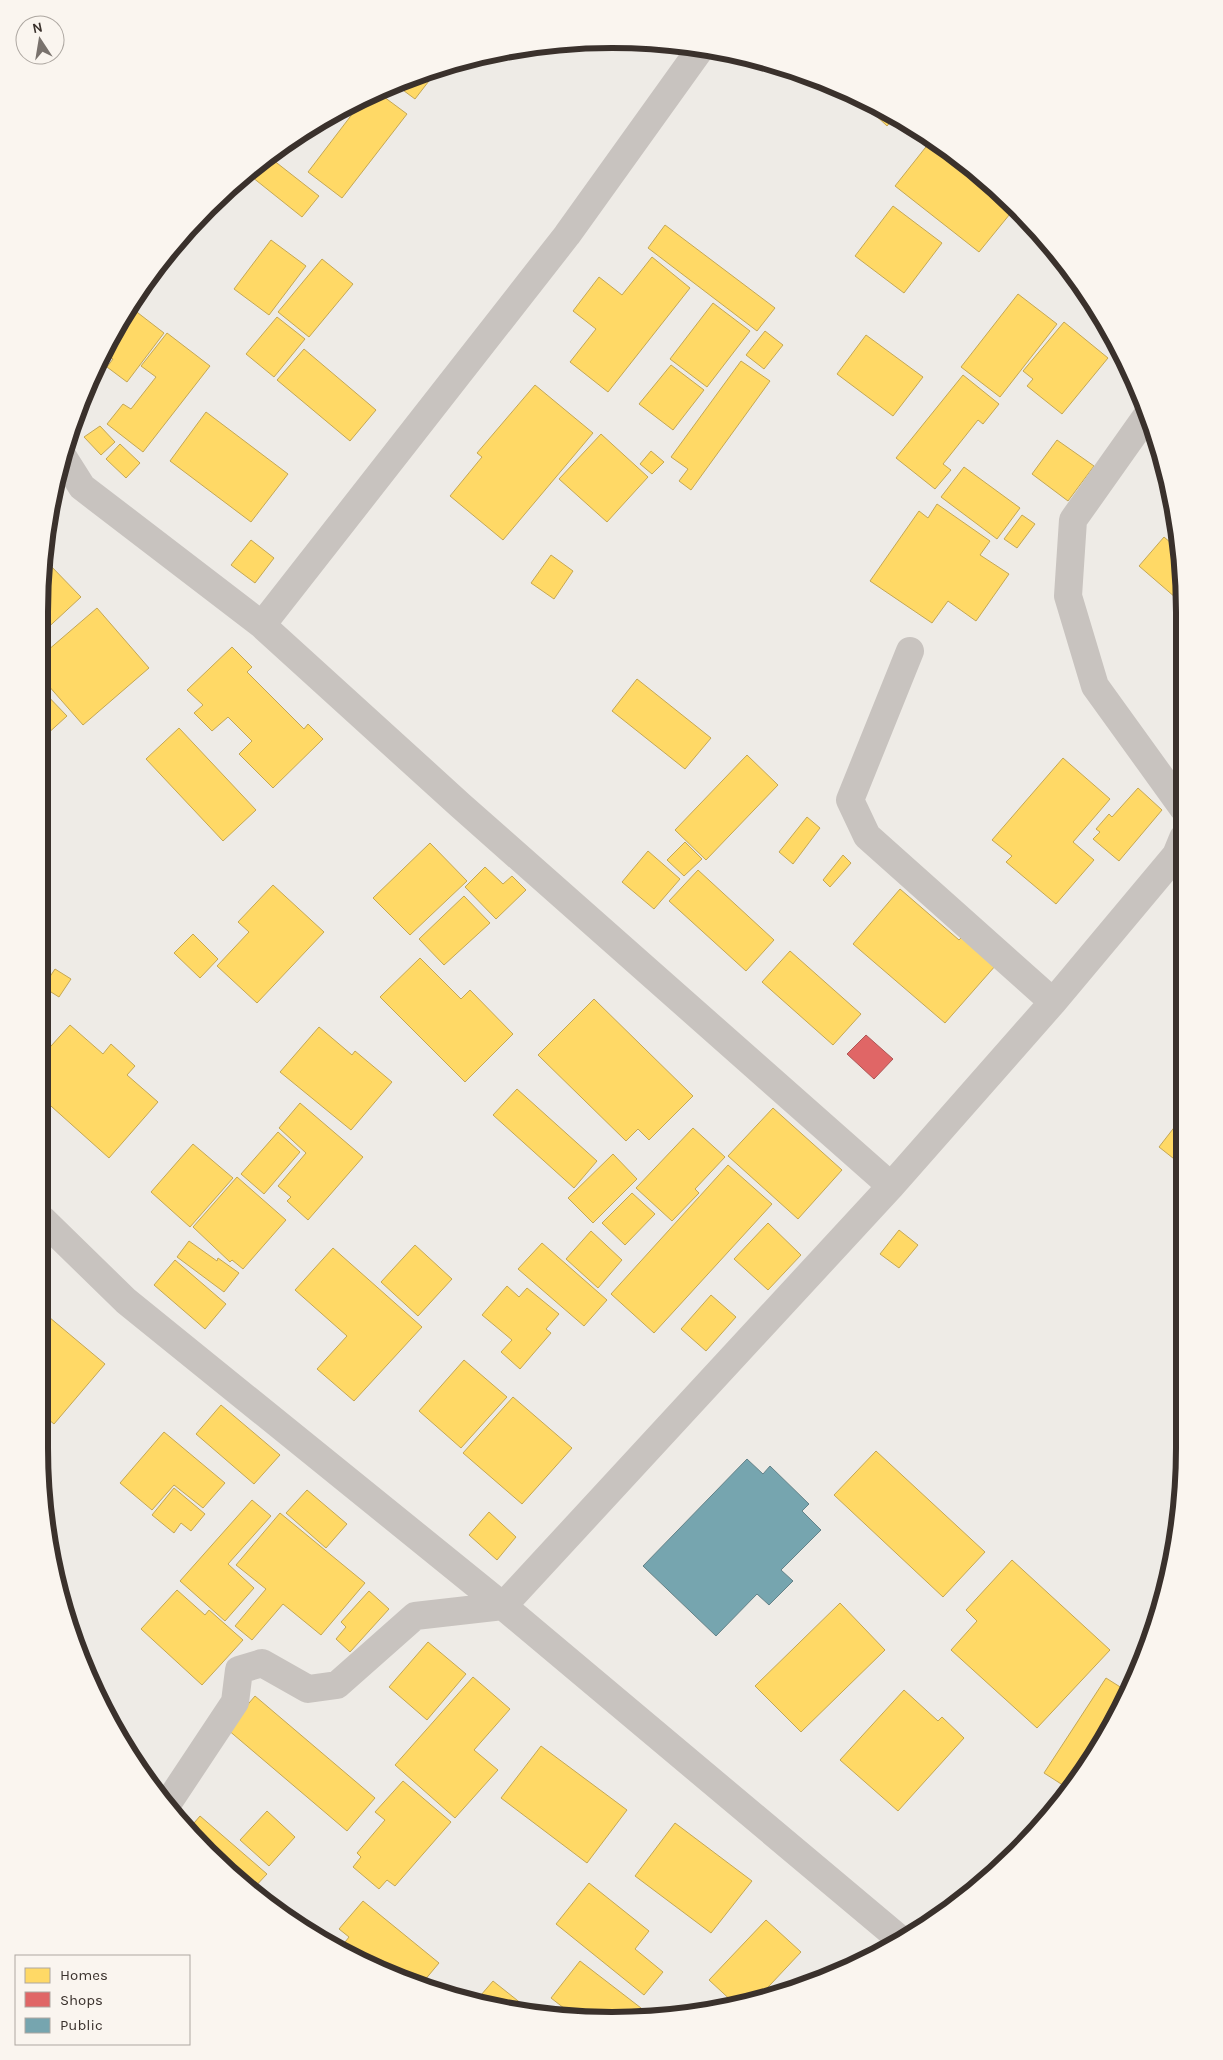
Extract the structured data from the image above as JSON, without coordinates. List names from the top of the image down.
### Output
{
  "legend": ["Homes", "Shops", "Public"],
  "north": "top"
}
